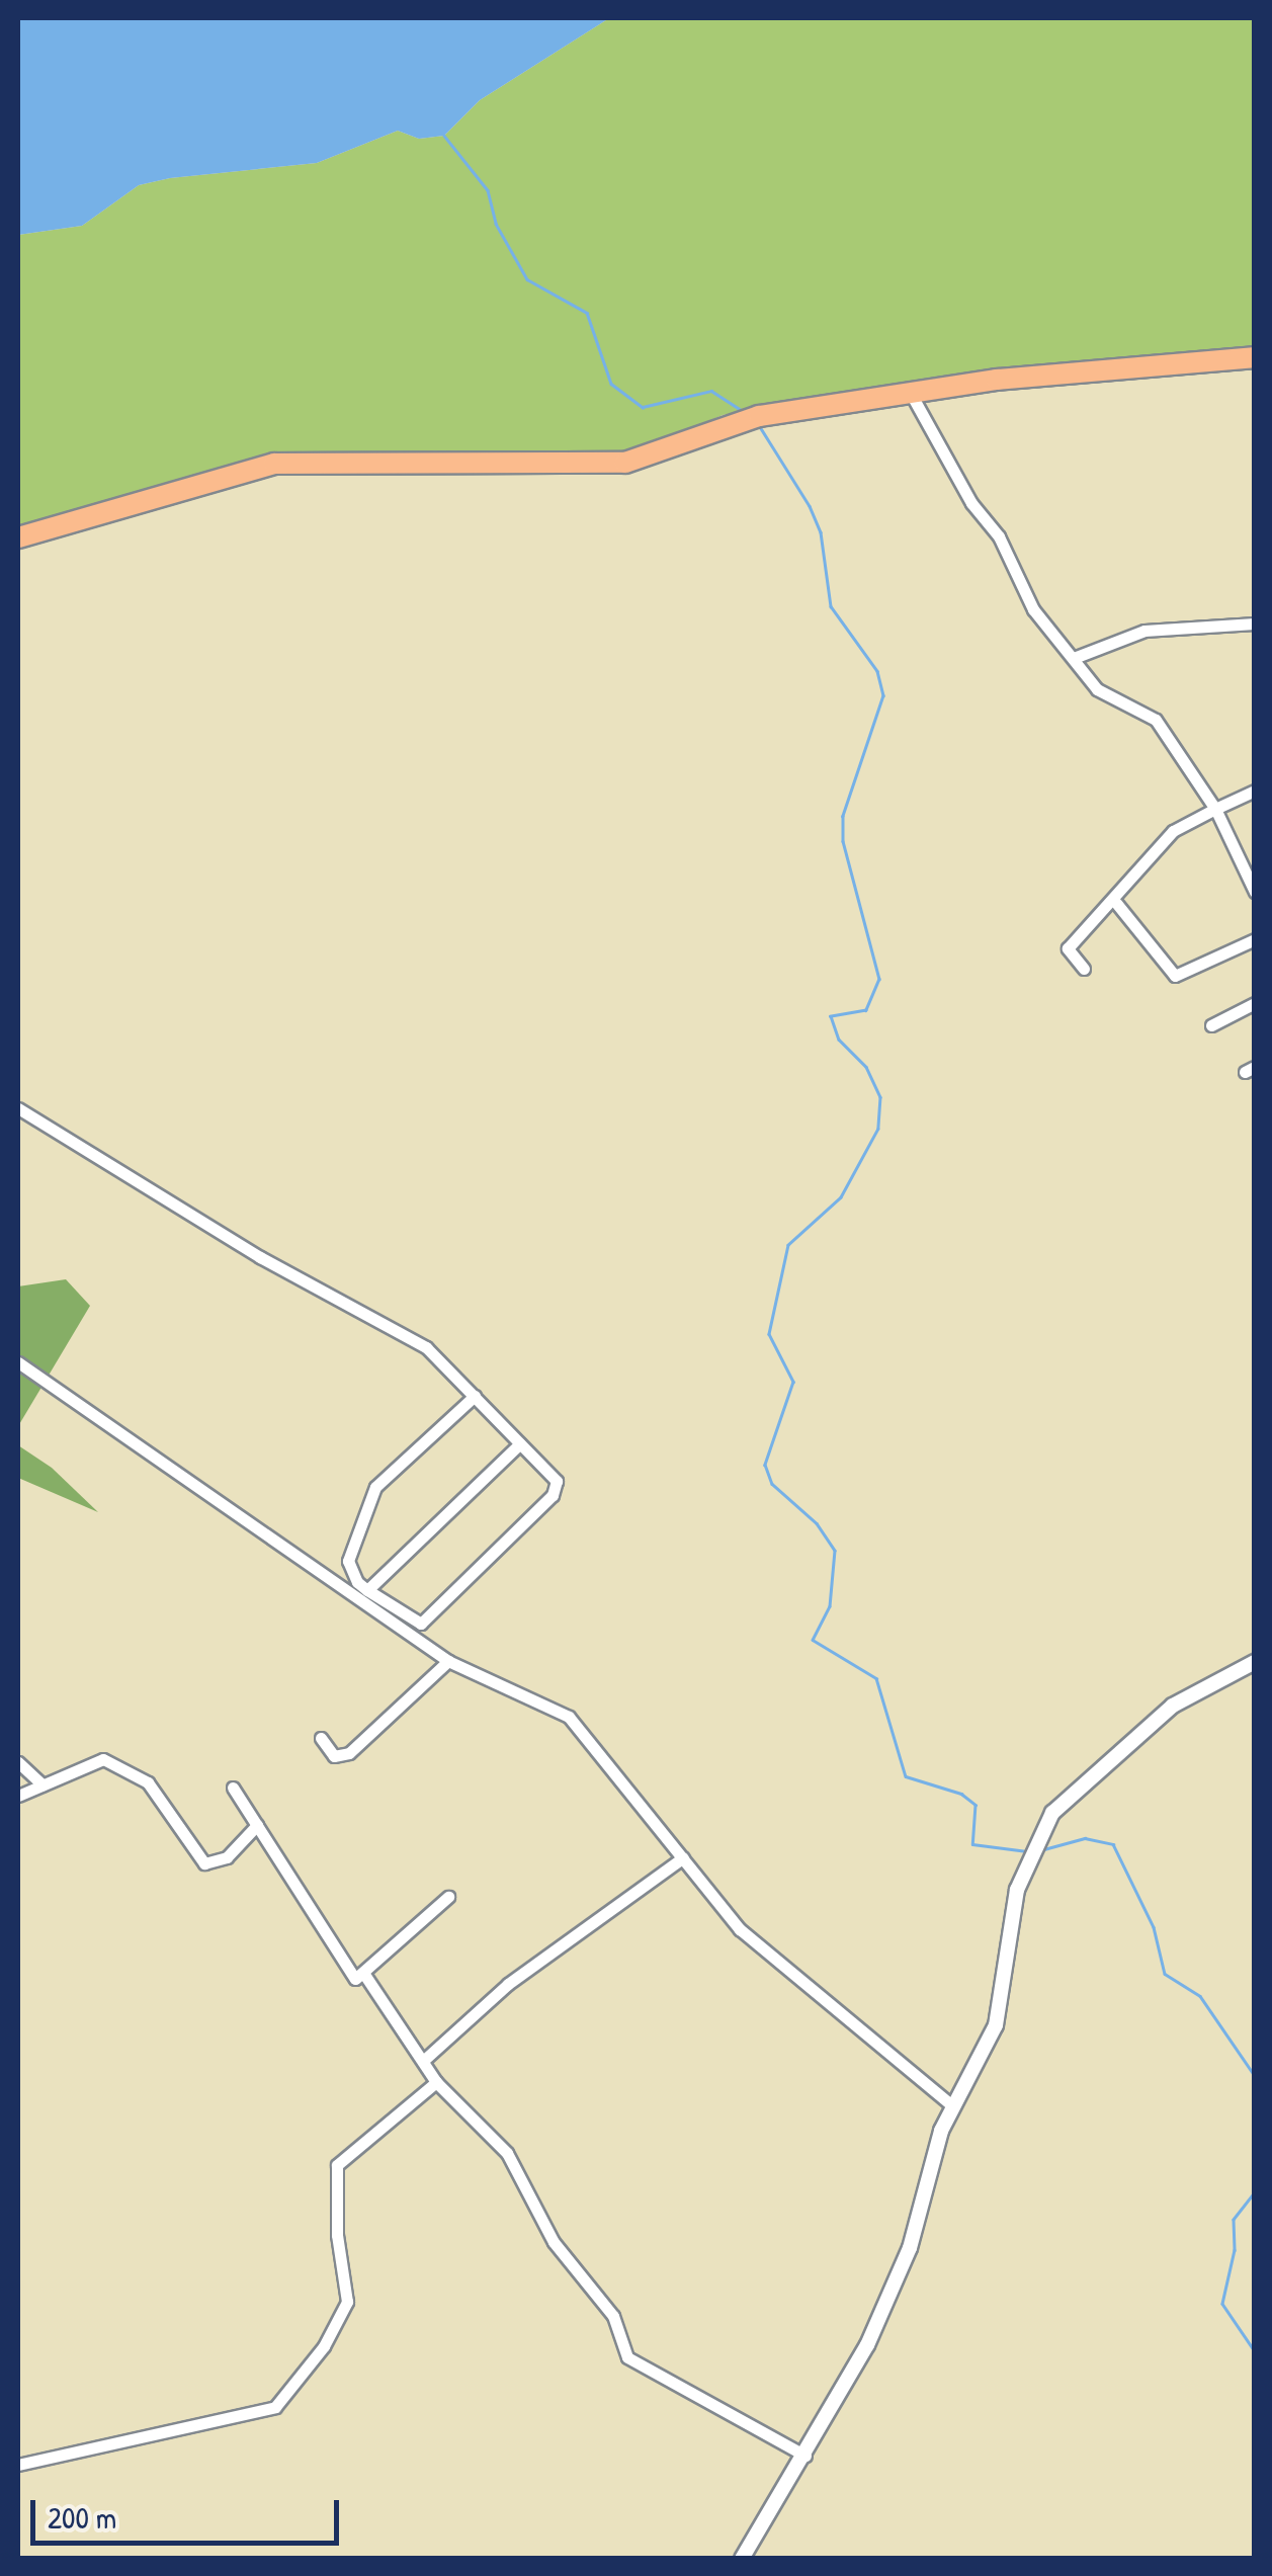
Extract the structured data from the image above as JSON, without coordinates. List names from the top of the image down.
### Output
{
  "scale_bar": "200 m"
}
